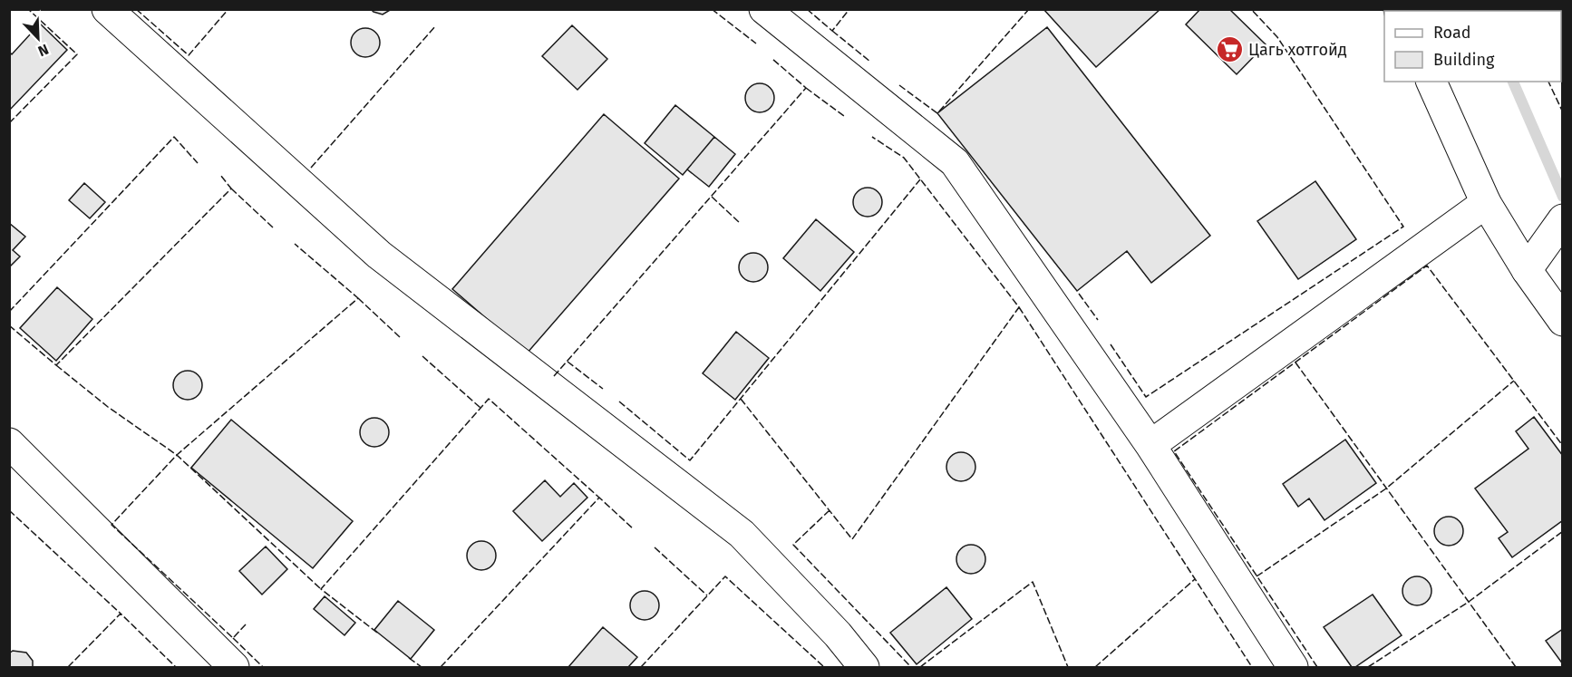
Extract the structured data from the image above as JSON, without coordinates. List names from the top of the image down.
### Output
{
  "places": {
    "supermarket": ["Цагь хотгойд"]
  },
  "legend": ["Road", "Building"],
  "north": "bottom right"
}
